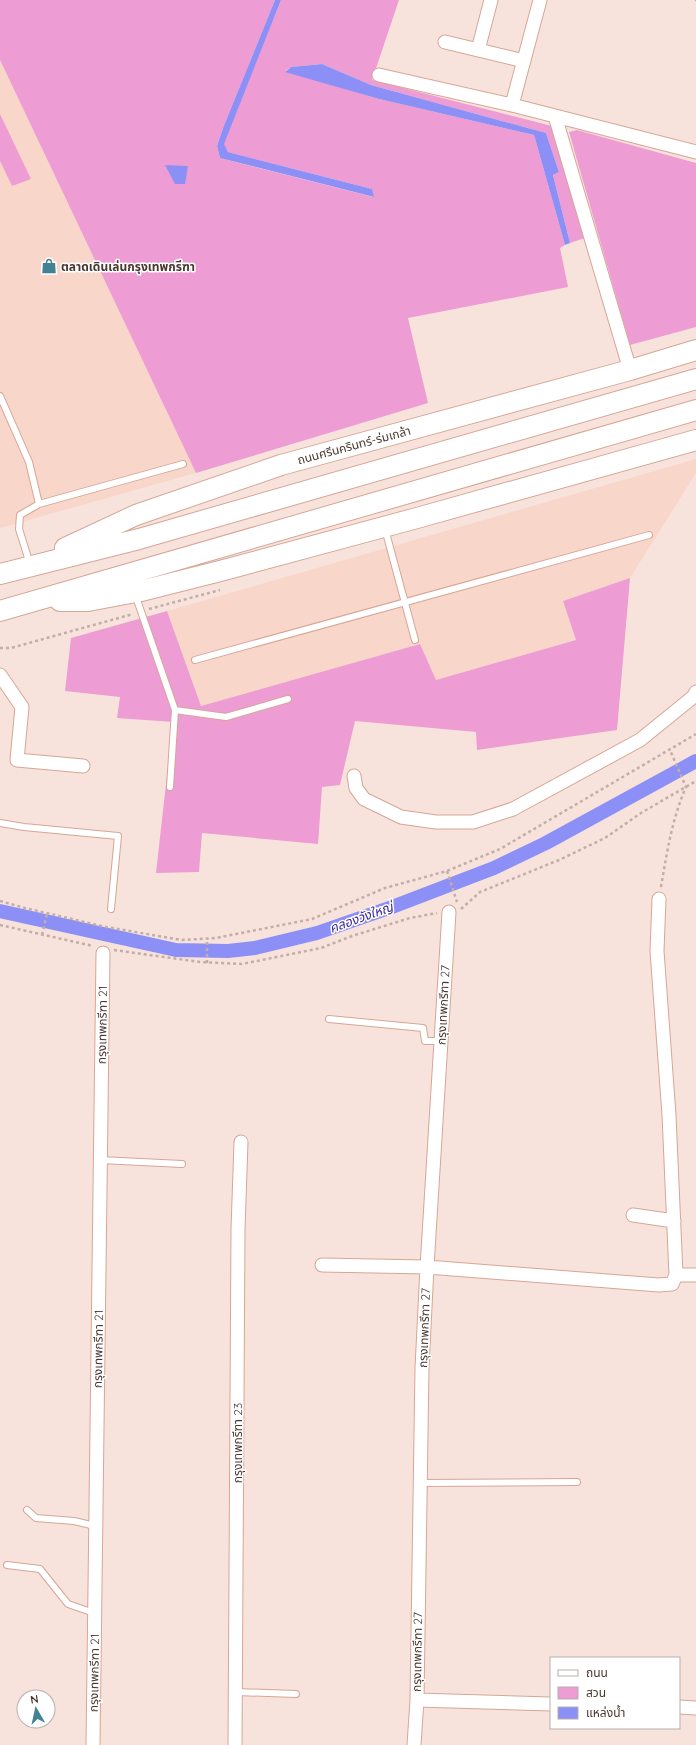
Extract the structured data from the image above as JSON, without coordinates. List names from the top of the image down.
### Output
{
  "streets": {
    "main road": ["ถนนศรีนครินทร์-ร่มเกล้า"],
    "street": ["กรุงเทพกรีฑา 27", "กรุงเทพกรีฑา 21", "กรุงเทพกรีฑา 23"]
  },
  "water": ["คลองวังใหญ่"],
  "places": {
    "shop": ["ตลาดเดินเล่นกรุงเทพกรีฑา"]
  },
  "legend": ["ถนน", "สวน", "แหล่งน้ำ"],
  "north": "top"
}
